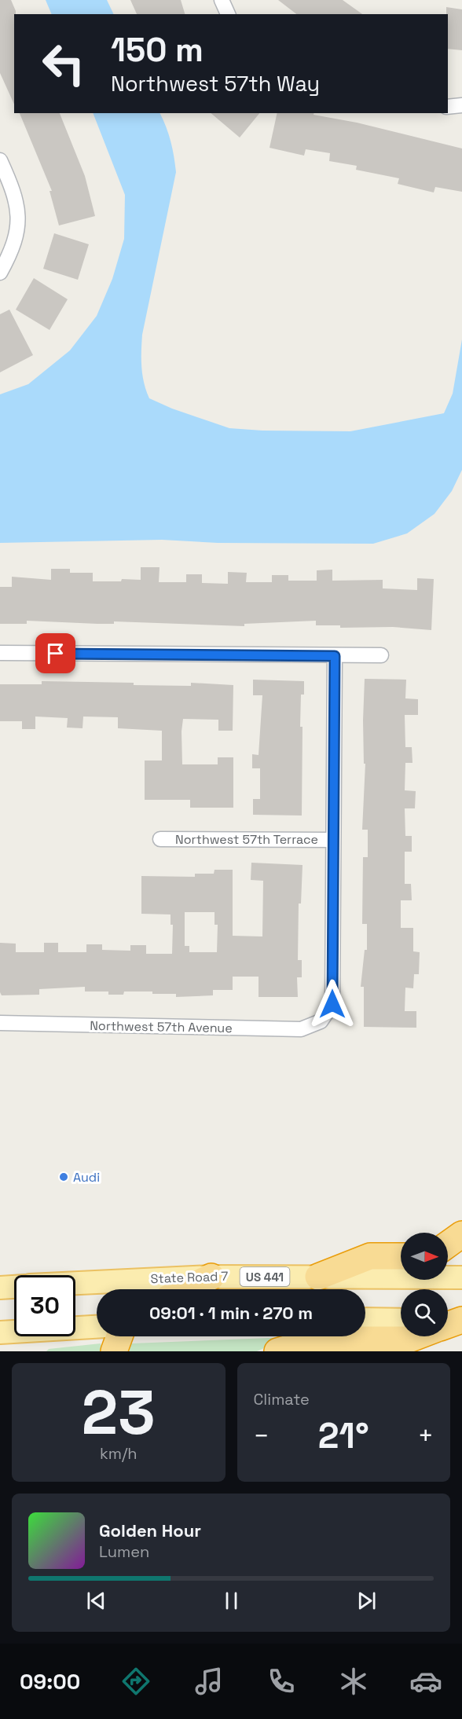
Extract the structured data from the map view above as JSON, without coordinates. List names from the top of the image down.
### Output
{
  "streets": {
    "main road": ["US 441", "State Road 7"],
    "street": ["Northwest 57th Terrace", "Northwest 57th Avenue"]
  },
  "crossings": [
    ["Northwest 57th Terrace", "Northwest 57th Avenue"]
  ],
  "places": ["Audi"],
  "north": "right",
  "page": {
    "turn": ["150 m", "Northwest 57th Way"],
    "limit": "30",
    "trip": "09:01 · 1 min · 270 m",
    "tile": [
      ["23", "km/h"],
      "Climate"
    ],
    "heat": ["−", "21°", "+"],
    "song": ["Golden Hour", "Lumen"],
    "tabs": "09:00"
  }
}
